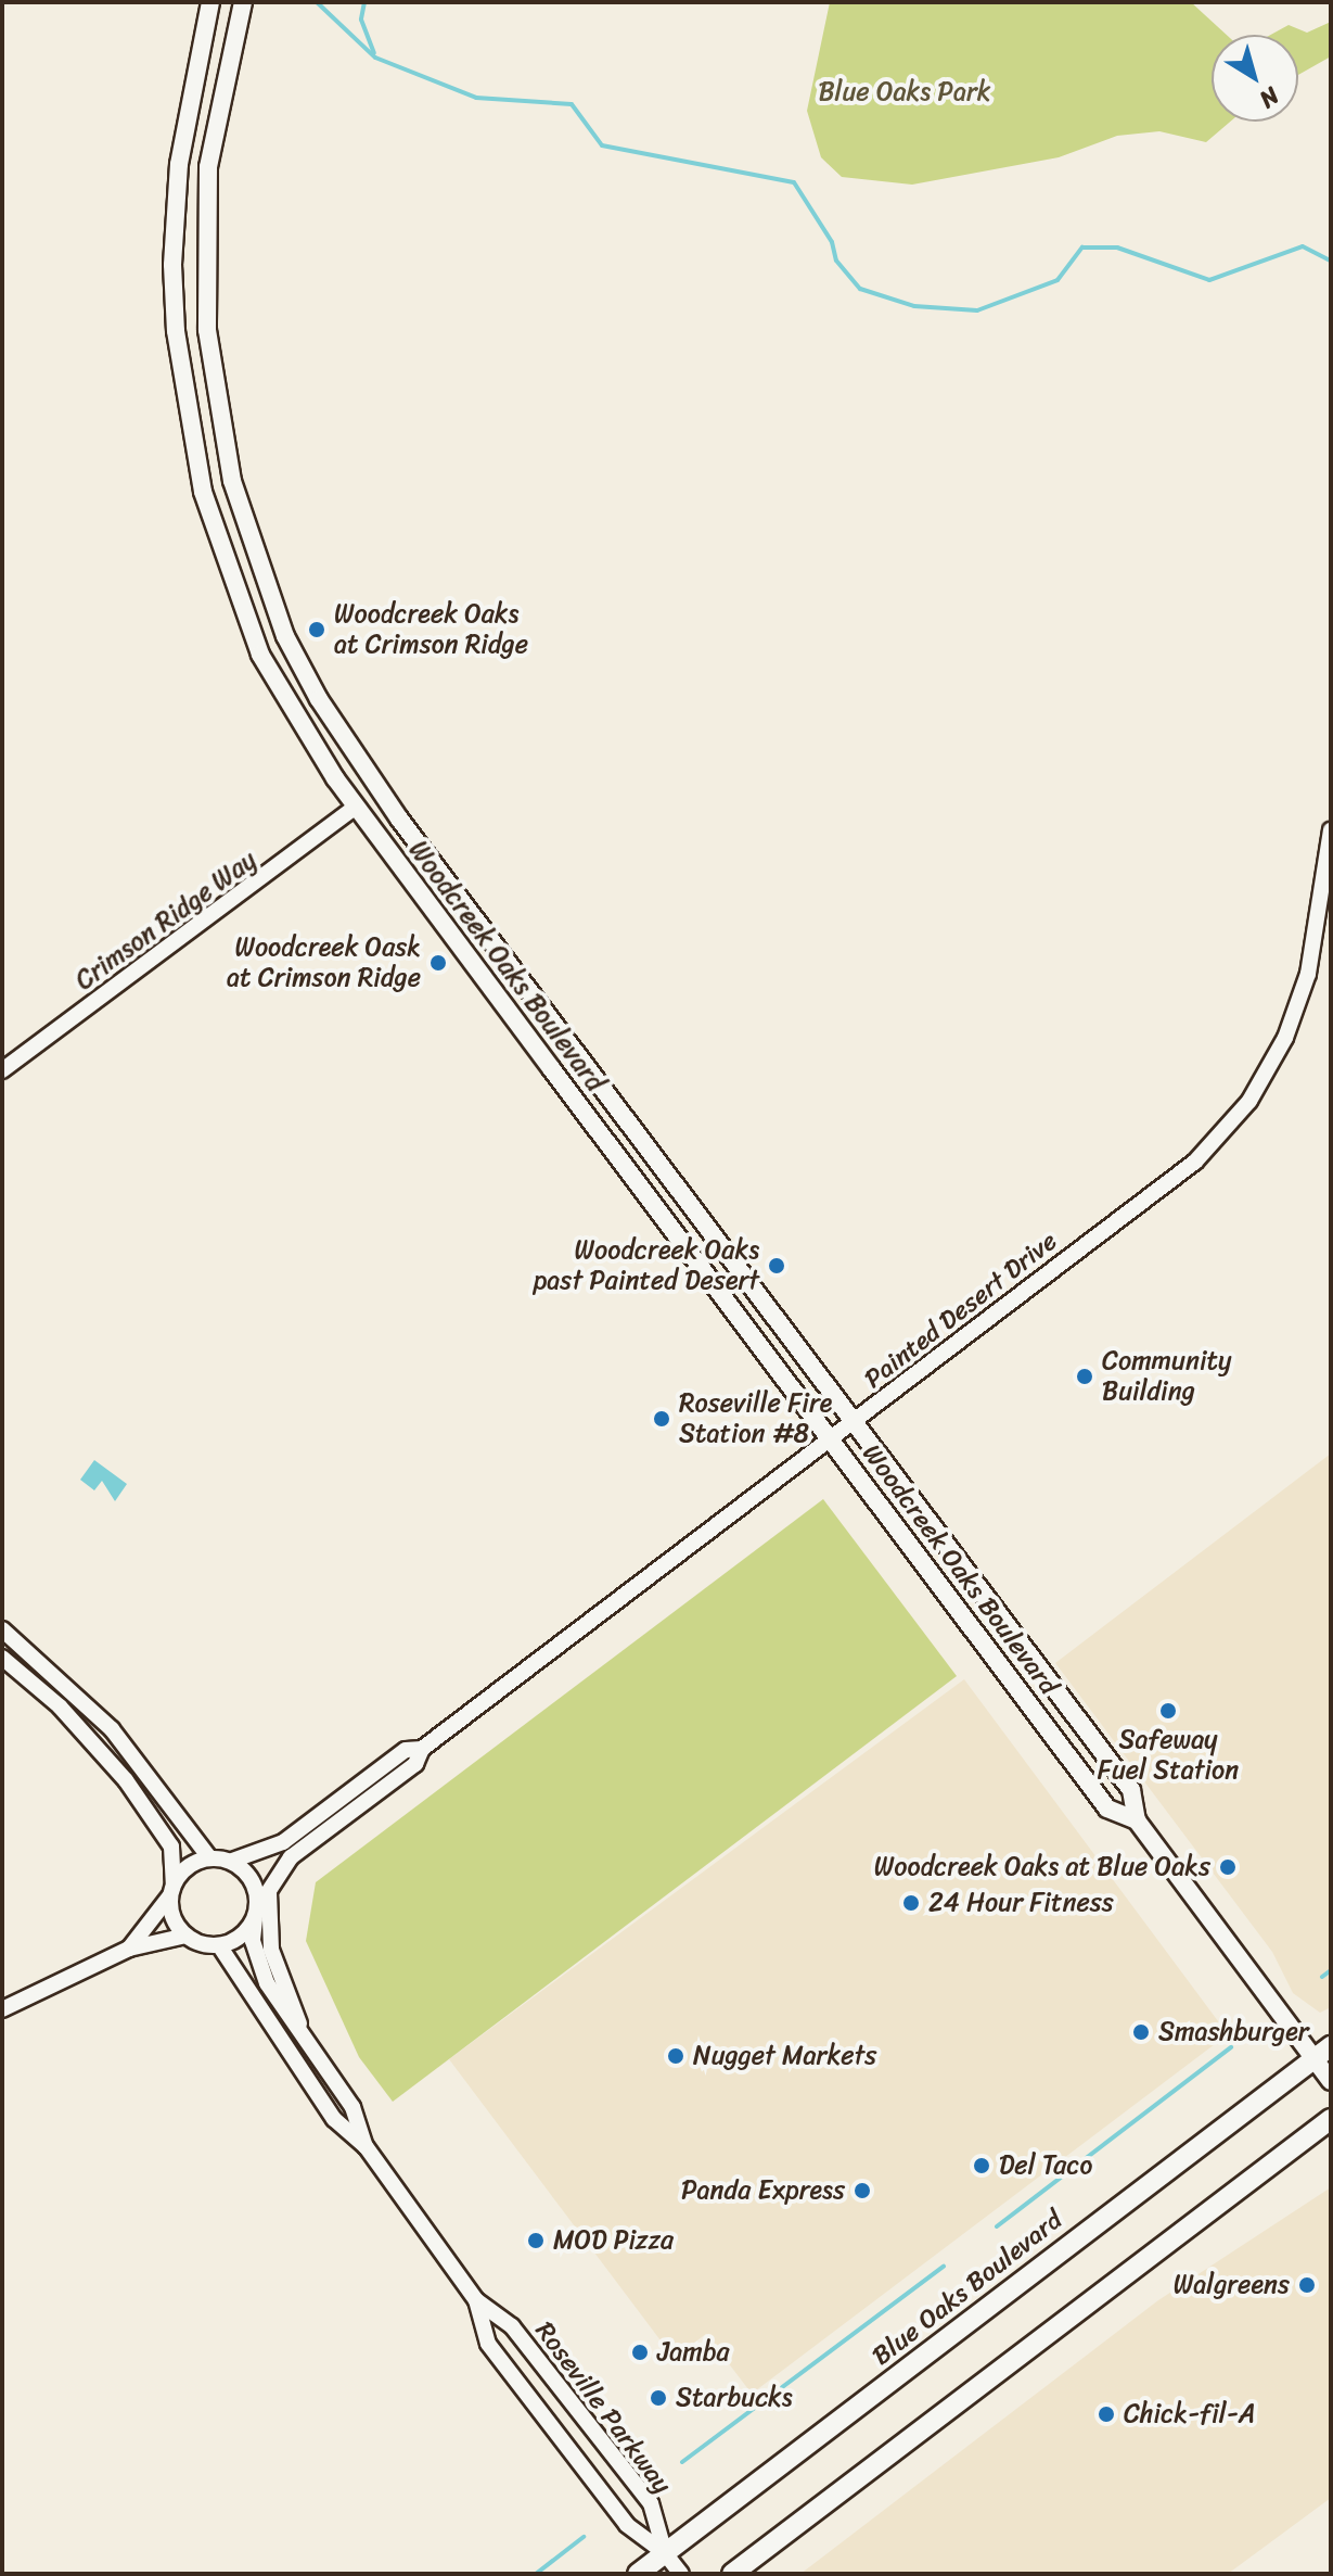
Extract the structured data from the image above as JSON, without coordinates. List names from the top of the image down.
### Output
{
  "streets": {
    "main road": ["Woodcreek Oaks Boulevard", "Blue Oaks Boulevard"],
    "street": ["Crimson Ridge Way", "Painted Desert Drive", "Roseville Parkway"]
  },
  "crossings": [
    ["Crimson Ridge Way", "Woodcreek Oaks Boulevard"],
    ["Woodcreek Oaks Boulevard", "Painted Desert Drive"],
    ["Woodcreek Oaks Boulevard", "Blue Oaks Boulevard"],
    ["Painted Desert Drive", "Roseville Parkway"],
    ["Blue Oaks Boulevard", "Roseville Parkway"]
  ],
  "parks": ["Blue Oaks Park"],
  "places": [
    "Woodcreek Oaks at Crimson Ridge",
    "Woodcreek Oask at Crimson Ridge",
    "Woodcreek Oaks past Painted Desert",
    "Community Building",
    "Roseville Fire Station #8",
    "Safeway Fuel Station",
    "Woodcreek Oaks at Blue Oaks",
    "24 Hour Fitness",
    "Smashburger",
    "Nugget Markets",
    "Del Taco",
    "Panda Express",
    "MOD Pizza",
    "Walgreens",
    "Jamba",
    "Starbucks",
    "Chick-fil-A"
  ],
  "north": "bottom right"
}
